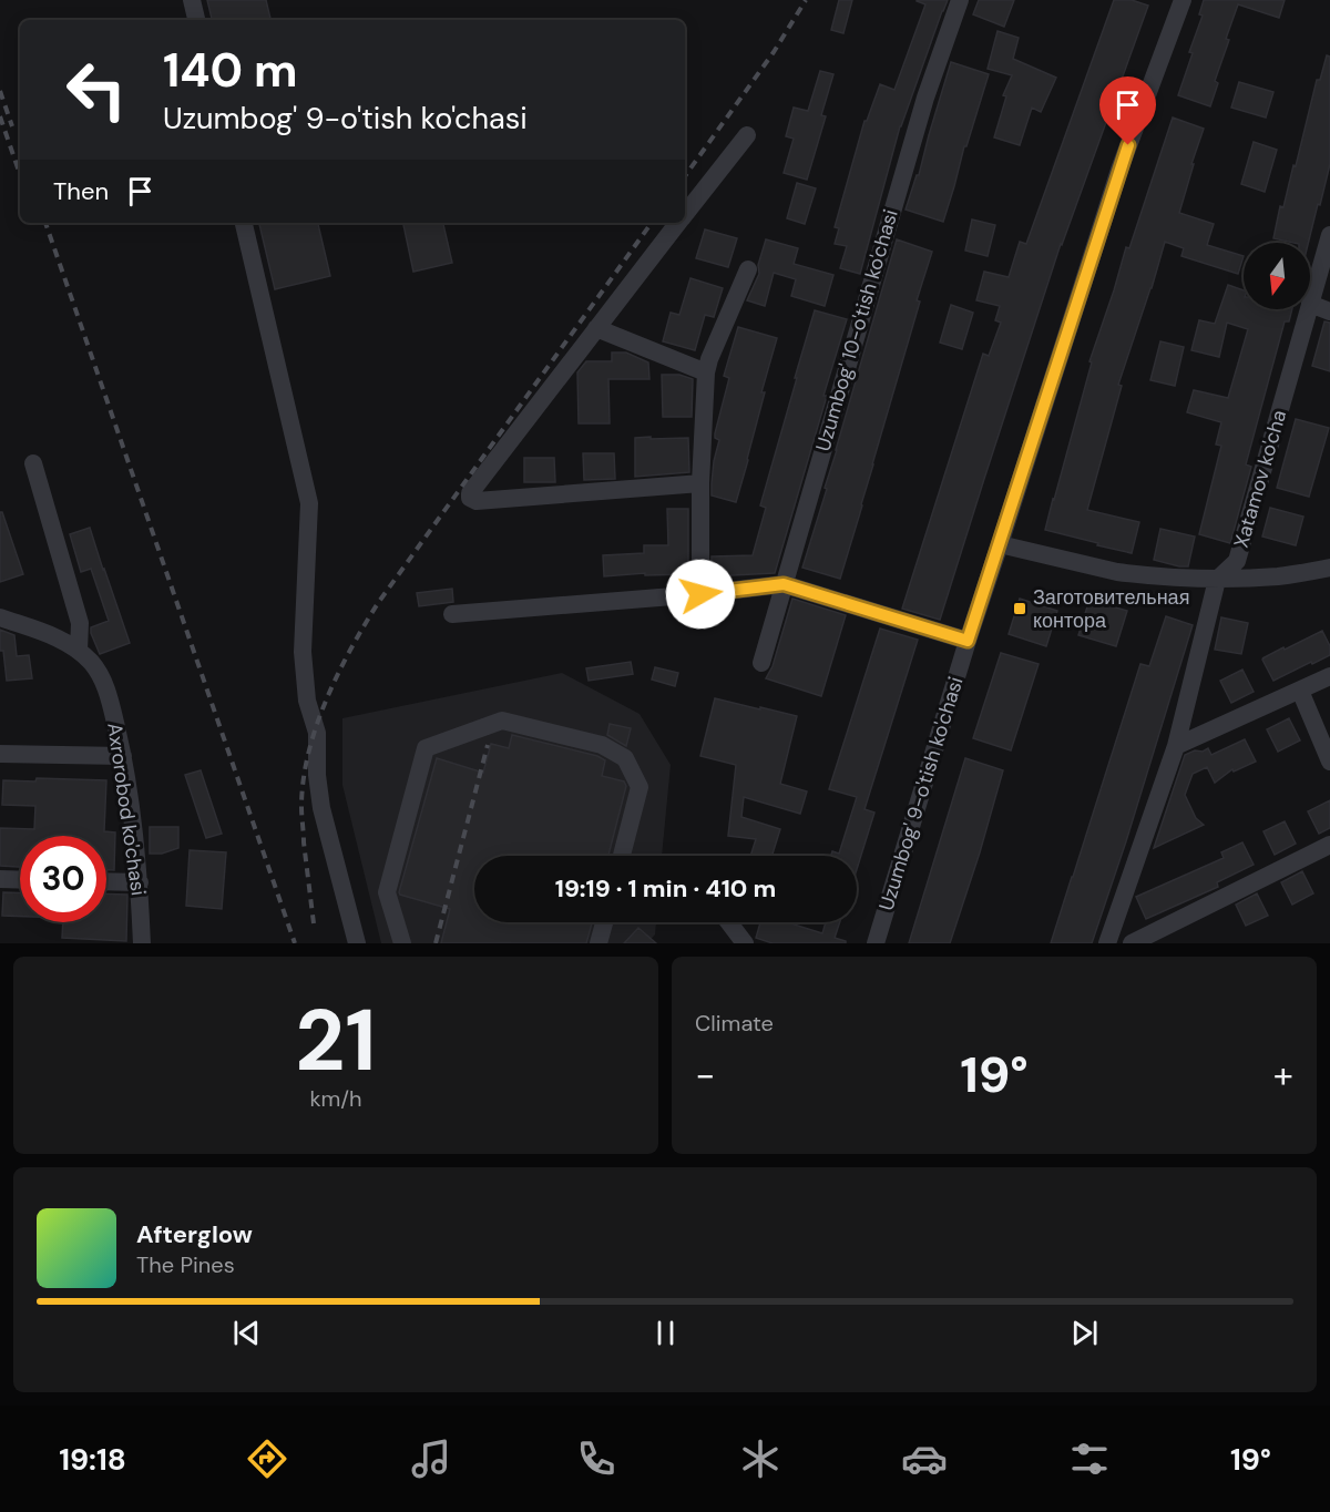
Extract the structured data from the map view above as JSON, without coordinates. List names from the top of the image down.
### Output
{
  "streets": {
    "street": [
      "Uzumbog' 10-o'tish ko'chasi",
      "Xatamov ko'cha",
      "Uzumbog' 9-o'tish ko'chasi",
      "Axrorobod ko'chasi"
    ]
  },
  "places": {
    "transit": ["Заготовительная контора"]
  },
  "north": "bottom",
  "page": {
    "turn": ["140 m", "Uzumbog' 9-o'tish ko'chasi"],
    "then": "Then",
    "limit": "30",
    "trip": "19:19 · 1 min · 410 m",
    "tile": [
      ["21", "km/h"],
      "Climate"
    ],
    "heat": ["−", "19°", "+"],
    "song": ["Afterglow", "The Pines"],
    "tabs": ["19:18", "19°"]
  }
}
